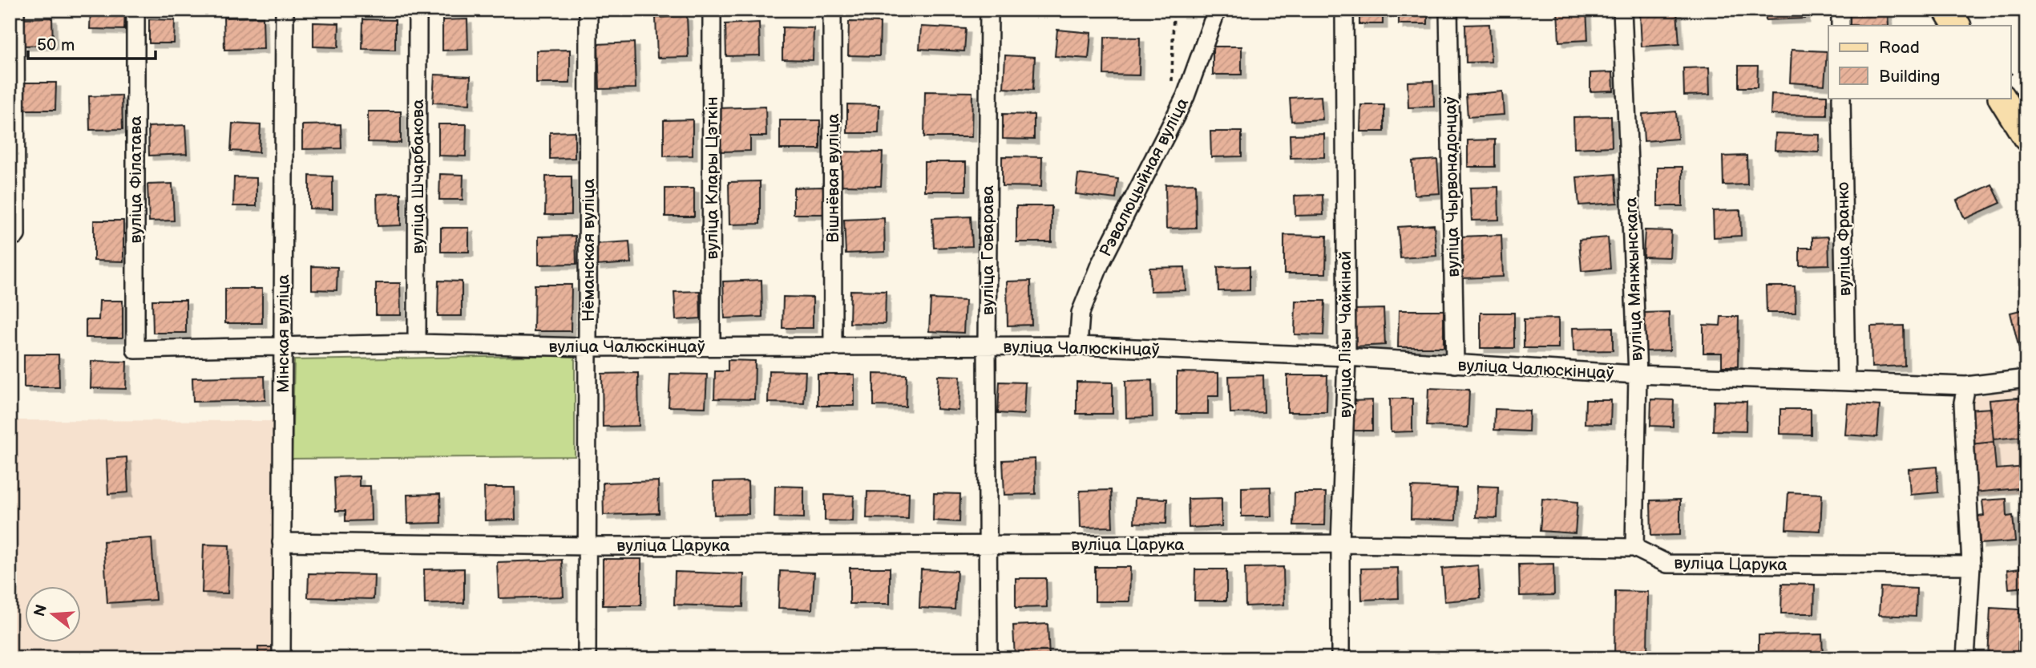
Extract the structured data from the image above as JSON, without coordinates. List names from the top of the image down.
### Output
{
  "streets": {
    "street": [
      "вуліца Шчарбакова",
      "Рэвалюцыйная вуліца",
      "вуліца Клары Цэткін",
      "Вішнёвая вуліца",
      "вуліца Філатава",
      "вуліца Чырвонадонцаў",
      "вуліца Франко",
      "Нёманская вуліца",
      "вуліца Говарава",
      "вуліца Мянжынскага",
      "Мінская вуліца",
      "вуліца Лізы Чайкінай",
      "вуліца Чалюскінцаў",
      "вуліца Царука"
    ]
  },
  "crossings": [
    ["вуліца Шчарбакова", "вуліца Чалюскінцаў"],
    ["Рэвалюцыйная вуліца", "вуліца Чалюскінцаў"],
    ["вуліца Клары Цэткін", "вуліца Чалюскінцаў"],
    ["Вішнёвая вуліца", "вуліца Чалюскінцаў"],
    ["вуліца Філатава", "вуліца Чалюскінцаў"],
    ["вуліца Чырвонадонцаў", "вуліца Чалюскінцаў"],
    ["вуліца Франко", "вуліца Чалюскінцаў"],
    ["Нёманская вуліца", "вуліца Чалюскінцаў"],
    ["Нёманская вуліца", "вуліца Царука"],
    ["вуліца Говарава", "вуліца Чалюскінцаў"],
    ["вуліца Говарава", "вуліца Царука"],
    ["вуліца Мянжынскага", "вуліца Чалюскінцаў"],
    ["вуліца Мянжынскага", "вуліца Царука"],
    ["Мінская вуліца", "вуліца Чалюскінцаў"],
    ["Мінская вуліца", "вуліца Царука"],
    ["вуліца Лізы Чайкінай", "вуліца Чалюскінцаў"],
    ["вуліца Лізы Чайкінай", "вуліца Царука"]
  ],
  "legend": ["Road", "Building"],
  "scale_bar": "50 m",
  "north": "left"
}
